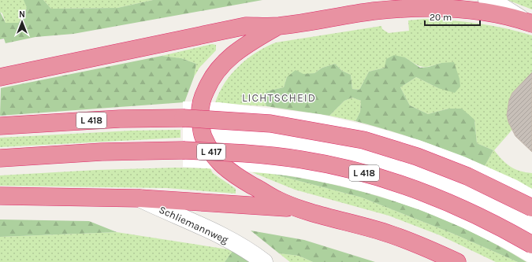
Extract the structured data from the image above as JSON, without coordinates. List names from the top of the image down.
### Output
{
  "streets": {
    "highway": ["L 418", "L 417"],
    "street": ["Schliemannweg"]
  },
  "crossings": [
    ["L 417", "Schliemannweg"]
  ],
  "districts": ["LICHTSCHEID"],
  "scale_bar": "20 m",
  "north": "top"
}
